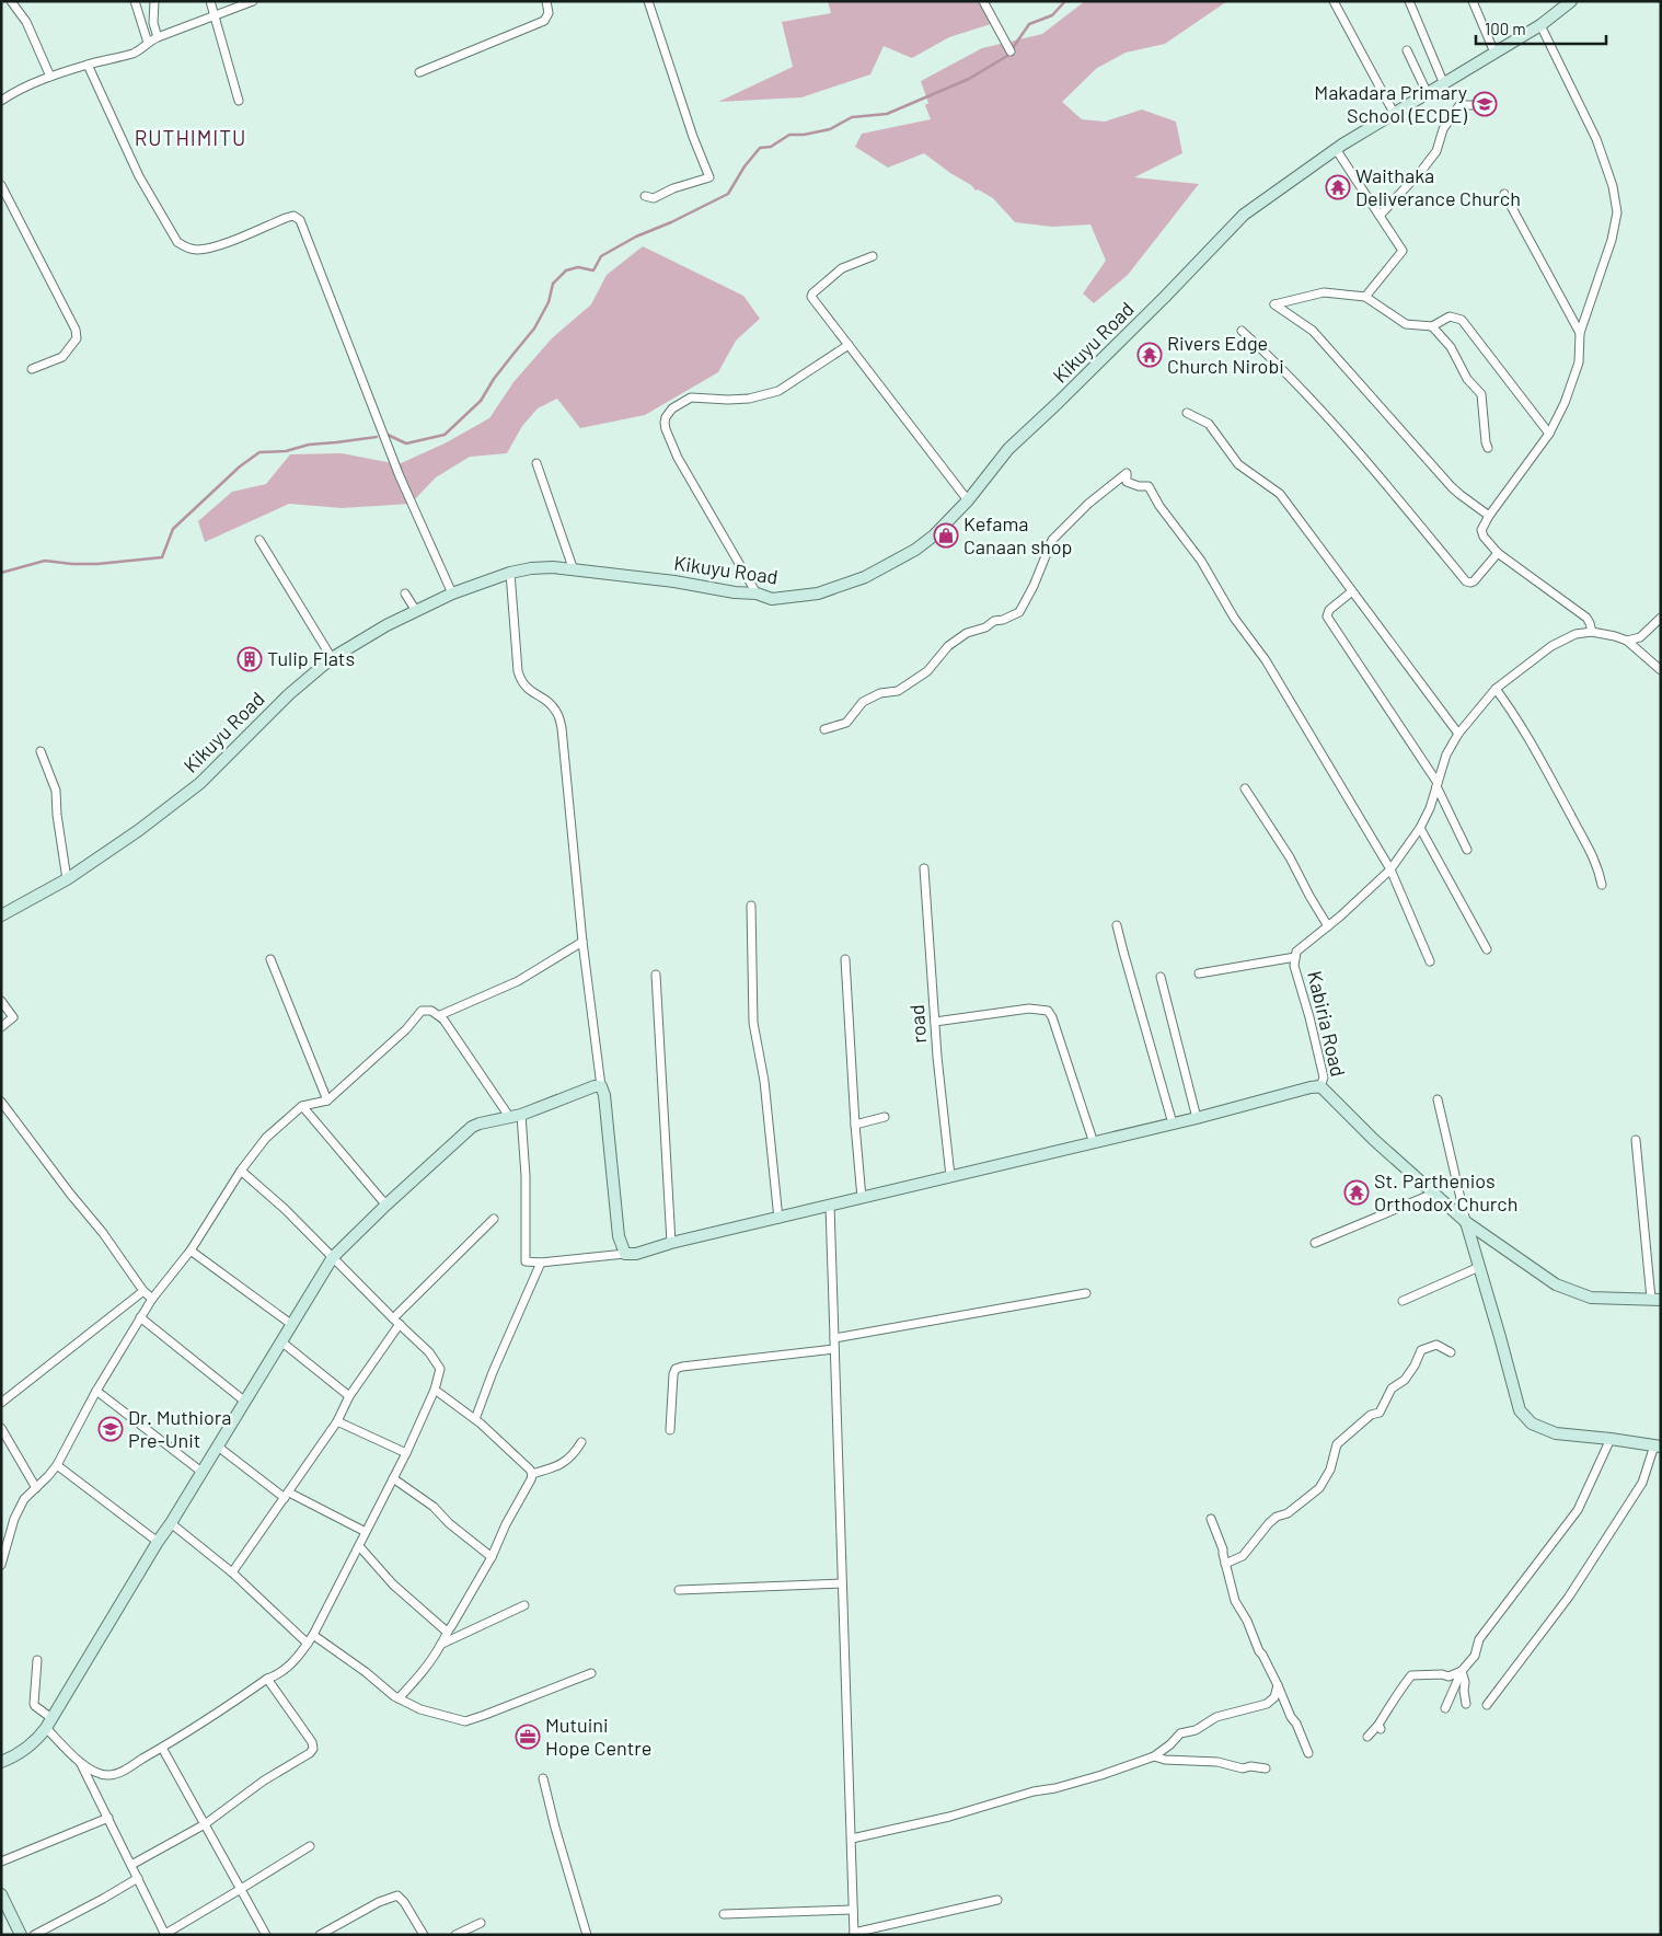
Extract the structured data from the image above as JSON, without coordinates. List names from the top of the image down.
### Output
{
  "streets": {
    "main road": ["Kikuyu Road", "Kabiria Road"],
    "street": ["road"]
  },
  "districts": ["RUTHIMITU"],
  "places": {
    "school or university": ["Makadara Primary School (ECDE)", "Dr. Muthiora Pre-Unit"],
    "temple": ["Waithaka Deliverance Church", "Rivers Edge Church Nirobi", "St. Parthenios Orthodox Church"],
    "shop": ["Kefama Canaan shop"],
    "building": ["Tulip Flats"],
    "office": ["Mutuini Hope Centre"]
  },
  "scale_bar": "100 m"
}
